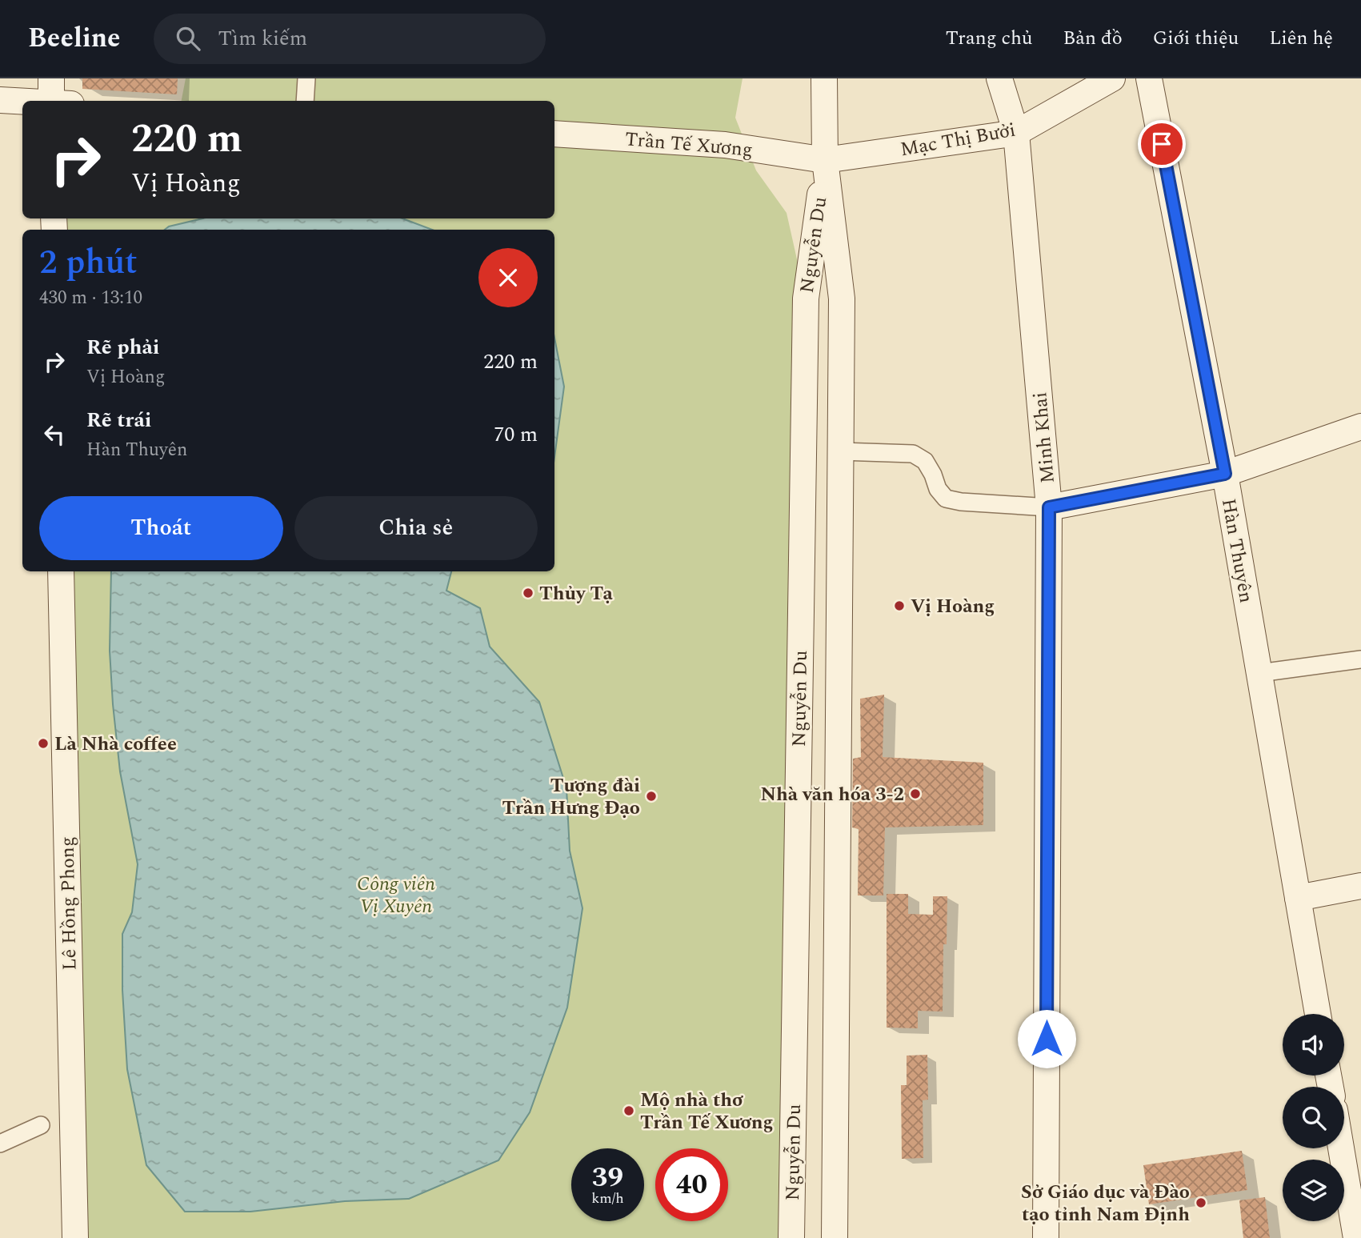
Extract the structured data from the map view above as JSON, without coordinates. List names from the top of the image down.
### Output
{
  "streets": {
    "street": [
      "Mạc Thị Bưởi",
      "Trần Tế Xương",
      "Nguyễn Du",
      "Minh Khai",
      "Hàn Thuyên",
      "Lê Hồng Phong"
    ]
  },
  "crossings": [
    ["Mạc Thị Bưởi", "Trần Tế Xương"],
    ["Mạc Thị Bưởi", "Nguyễn Du"],
    ["Mạc Thị Bưởi", "Minh Khai"],
    ["Trần Tế Xương", "Nguyễn Du"]
  ],
  "parks": ["Công viên Vị Xuyên"],
  "places": [
    "Thủy Tạ",
    "Vị Hoàng",
    "Là Nhà coffee",
    "Nhà văn hóa 3-2",
    "Tượng đài Trần Hưng Đạo",
    "Mộ nhà thơ Trần Tế Xương",
    "Sở Giáo dục và Đào tạo tỉnh Nam Định"
  ],
  "page": {
    "header": "Beeline",
    "search": "Tìm kiếm",
    "nav": [
      "Trang chủ",
      "Bản đồ",
      "Giới thiệu",
      "Liên hệ"
    ],
    "turn": ["220 m", "Vị Hoàng"],
    "heading": ["2 phút", "430 m · 13:10"],
    "list": [
      {
        "name": "Rẽ phải",
        "note": "Vị Hoàng",
        "value": "220 m"
      },
      {
        "name": "Rẽ trái",
        "note": "Hàn Thuyên",
        "value": "70 m"
      }
    ],
    "buttons": ["Thoát", "Chia sẻ"],
    "speed": "39 km/h",
    "limit": "40"
  }
}
